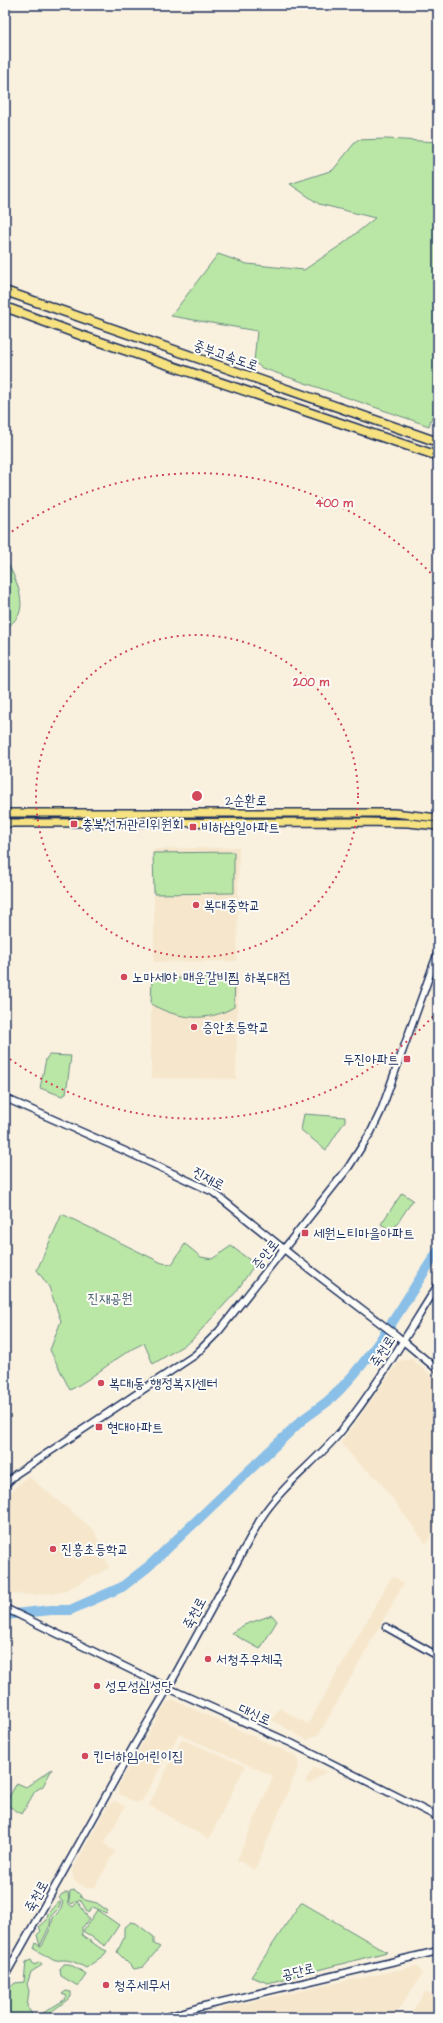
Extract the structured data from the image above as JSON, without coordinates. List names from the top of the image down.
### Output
{
  "streets": {
    "highway": ["중부고속도로"],
    "main road": ["2순환로"],
    "street": [
      "진재로",
      "증안로",
      "죽천로",
      "대신로",
      "공단로"
    ]
  },
  "crossings": [
    ["진재로", "증안로"],
    ["진재로", "죽천로"],
    ["죽천로", "대신로"]
  ],
  "parks": ["진재공원"],
  "places": {
    "transit": [
      "충북선거관리위원회",
      "비하삼일아파트",
      "두진아파트",
      "세원느티마을아파트",
      "현대아파트"
    ],
    "other": [
      "복대중학교",
      "노마세야 매운갈비찜 하복대점",
      "증안초등학교",
      "복대1동 행정복지센터",
      "진흥초등학교",
      "서청주우체국",
      "성모성심성당",
      "킨더하임어린이집",
      "청주세무서"
    ]
  },
  "rings": ["400 m", "200 m"]
}
